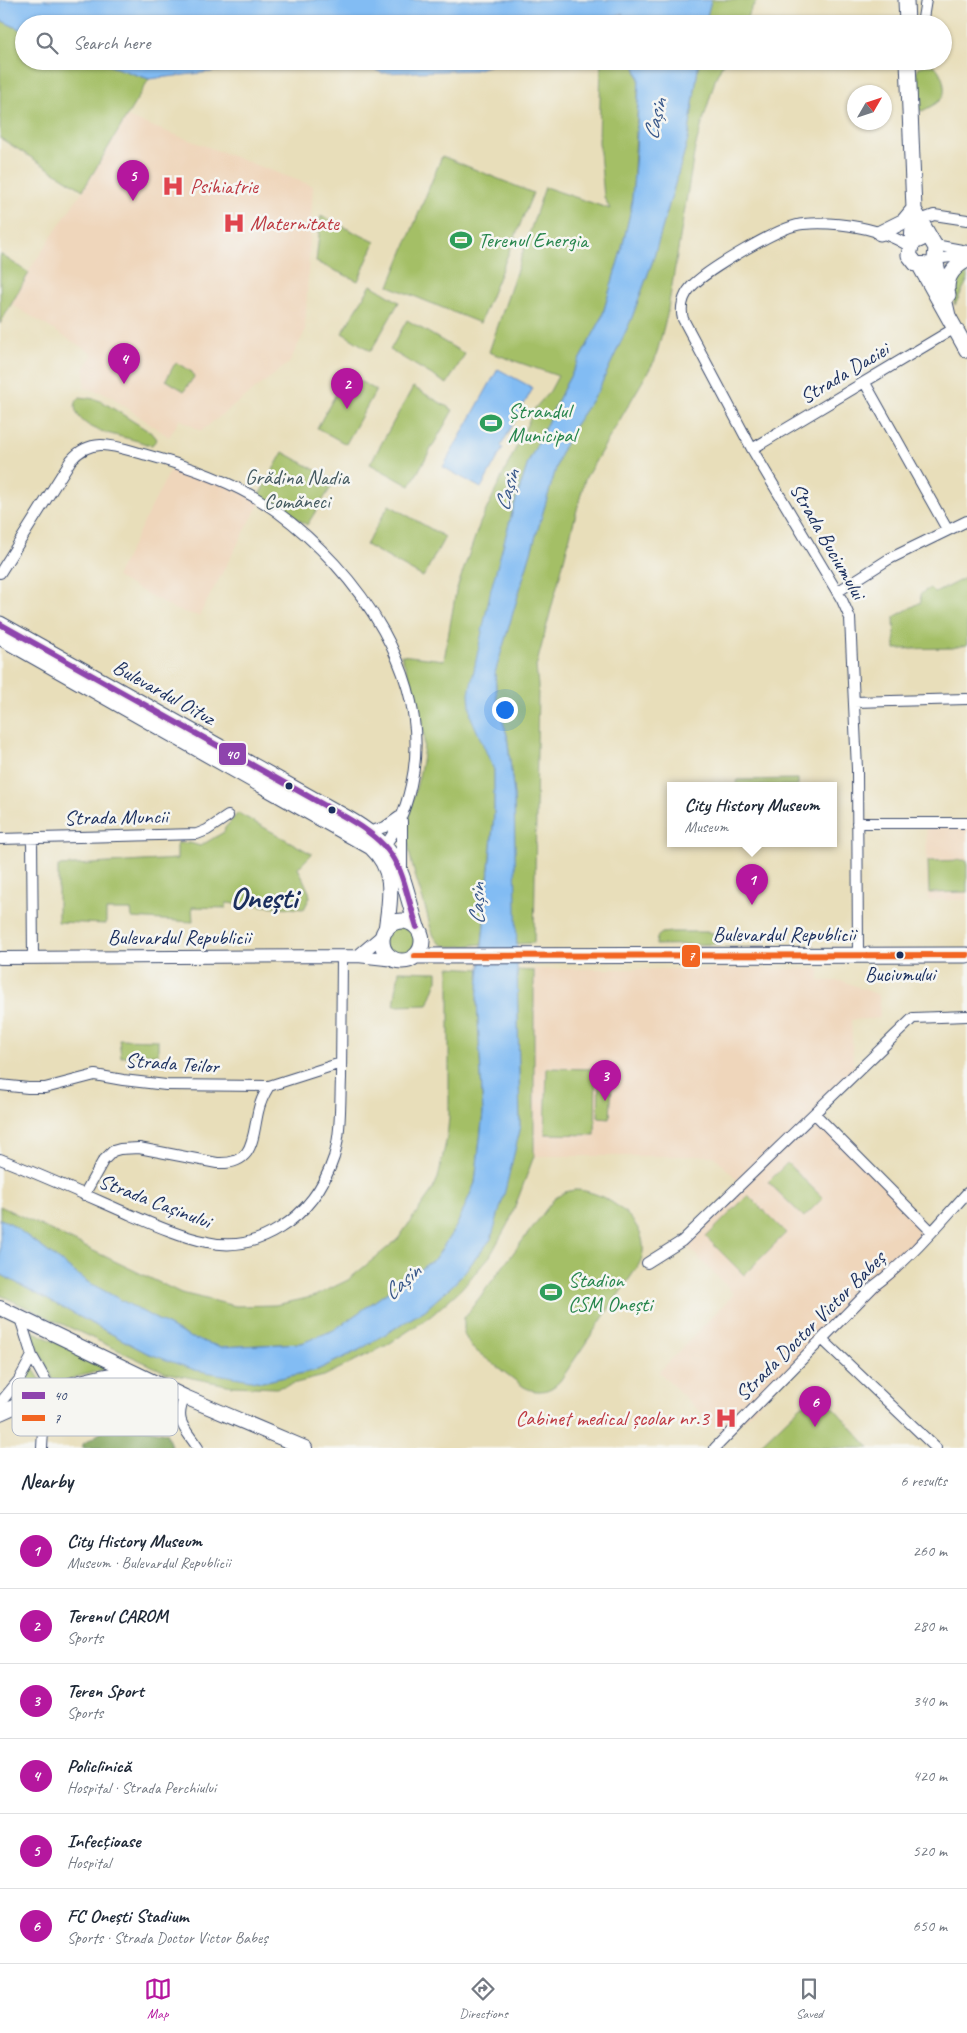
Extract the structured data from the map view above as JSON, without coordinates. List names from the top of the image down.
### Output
{
  "streets": {
    "main road": ["Bulevardul Oituz", "Bulevardul Republicii"],
    "street": [
      "Strada Daciei",
      "Strada Buciumului",
      "Strada Muncii",
      "Strada Teilor",
      "Strada Cașinului",
      "Strada Doctor Victor Babeș"
    ]
  },
  "crossings": [
    ["Strada Daciei", "Strada Buciumului"],
    ["Strada Buciumului", "Bulevardul Republicii"],
    ["Bulevardul Oituz", "Bulevardul Republicii"],
    ["Bulevardul Republicii", "Strada Cașinului"],
    ["Strada Teilor", "Strada Cașinului"]
  ],
  "districts": ["Onești"],
  "water": ["Cașin"],
  "parks": ["Grădina Nadia Comăneci"],
  "places": {
    "hospital": ["Psihiatrie", "Maternitate", "Cabinet medical școlar nr.3"],
    "sports": ["Terenul Energia", "Ștrandul Municipal", "Stadion CSM Onești"],
    "other": ["Buciumului"]
  },
  "lines": ["transit line 40", "transit line 7"],
  "legend": ["40", "7"],
  "north": "top right",
  "page": {
    "search": "Search here",
    "pins": [
      "5",
      "4",
      "2",
      "1",
      "3",
      "6"
    ],
    "popup": ["City History Museum", "Museum"],
    "heading": ["Nearby", "6 results"],
    "list": [
      {
        "mark": "1",
        "name": "City History Museum",
        "note": "Museum · Bulevardul Republicii",
        "value": "260 m"
      },
      {
        "mark": "2",
        "name": "Terenul CAROM",
        "note": "Sports",
        "value": "280 m"
      },
      {
        "mark": "3",
        "name": "Teren Sport",
        "note": "Sports",
        "value": "340 m"
      },
      {
        "mark": "4",
        "name": "Policlinică",
        "note": "Hospital · Strada Perchiului",
        "value": "420 m"
      },
      {
        "mark": "5",
        "name": "Infecțioase",
        "note": "Hospital",
        "value": "520 m"
      },
      {
        "mark": "6",
        "name": "FC Onești Stadium",
        "note": "Sports · Strada Doctor Victor Babeș",
        "value": "650 m"
      }
    ],
    "nav": ["Map", "Directions", "Saved"]
  }
}
